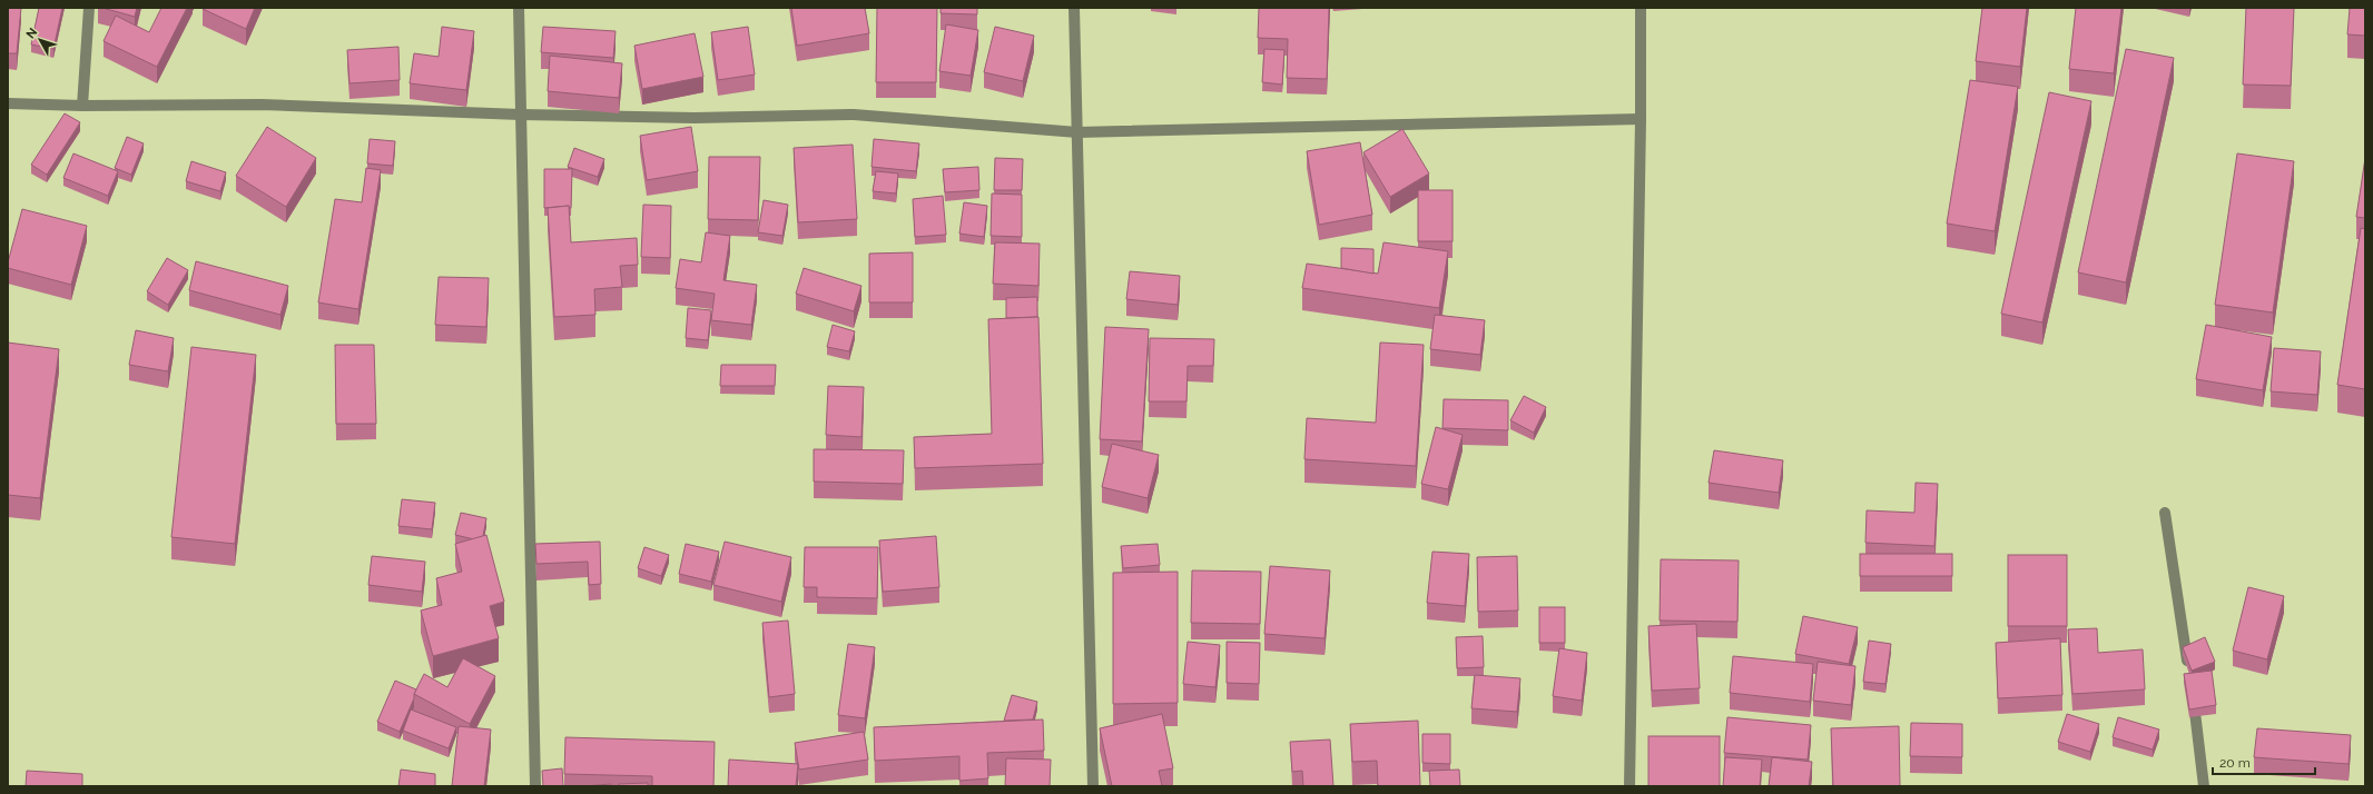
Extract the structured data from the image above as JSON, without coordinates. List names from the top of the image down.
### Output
{
  "scale_bar": "20 m",
  "north": "top left"
}
